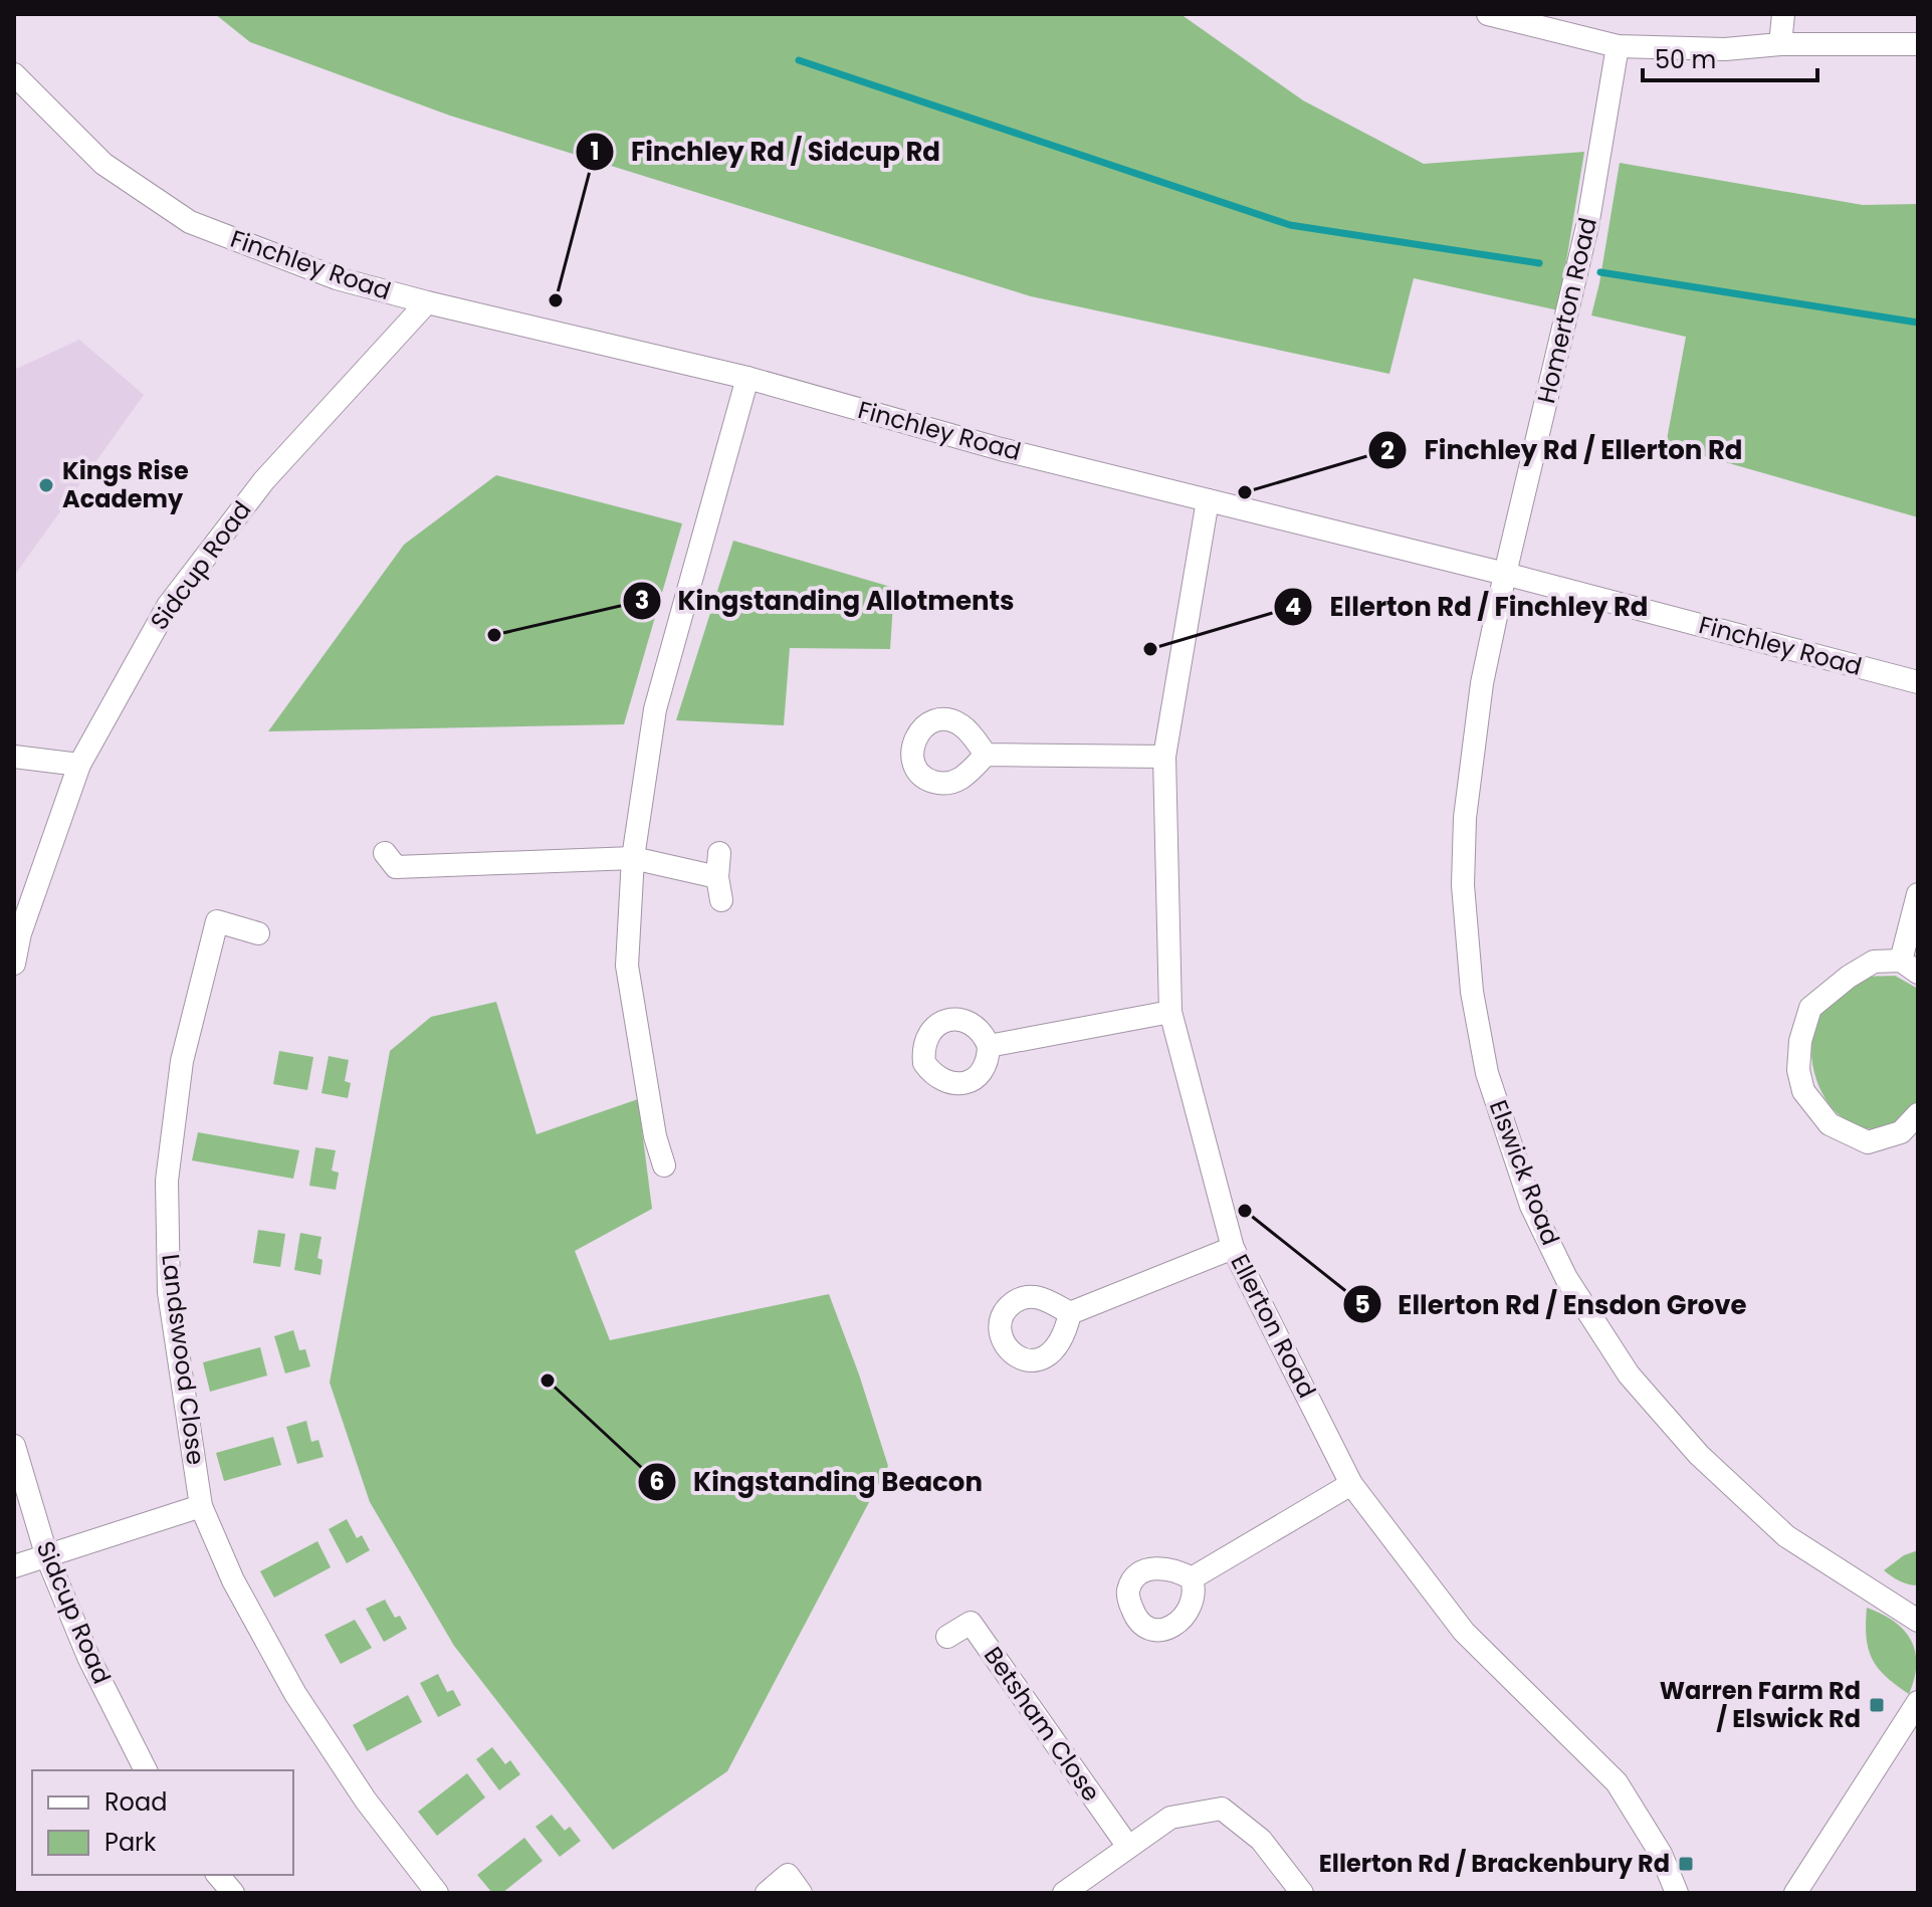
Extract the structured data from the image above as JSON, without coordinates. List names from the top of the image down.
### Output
{
  "streets": {
    "street": [
      "Finchley Road",
      "Homerton Road",
      "Sidcup Road",
      "Elswick Road",
      "Ellerton Road",
      "Landswood Close",
      "Betsham Close"
    ]
  },
  "crossings": [
    ["Finchley Road", "Homerton Road"],
    ["Finchley Road", "Sidcup Road"],
    ["Finchley Road", "Elswick Road"],
    ["Finchley Road", "Ellerton Road"],
    ["Homerton Road", "Elswick Road"]
  ],
  "places": {
    "other": [
      "Finchley Rd / Sidcup Rd",
      "Kings Rise Academy",
      "Finchley Rd / Ellerton Rd",
      "Kingstanding Allotments",
      "Ellerton Rd / Finchley Rd",
      "Ellerton Rd / Ensdon Grove",
      "Kingstanding Beacon"
    ],
    "transit": ["Warren Farm Rd / Elswick Rd", "Ellerton Rd / Brackenbury Rd"]
  },
  "legend": ["Road", "Park"],
  "scale_bar": "50 m"
}
